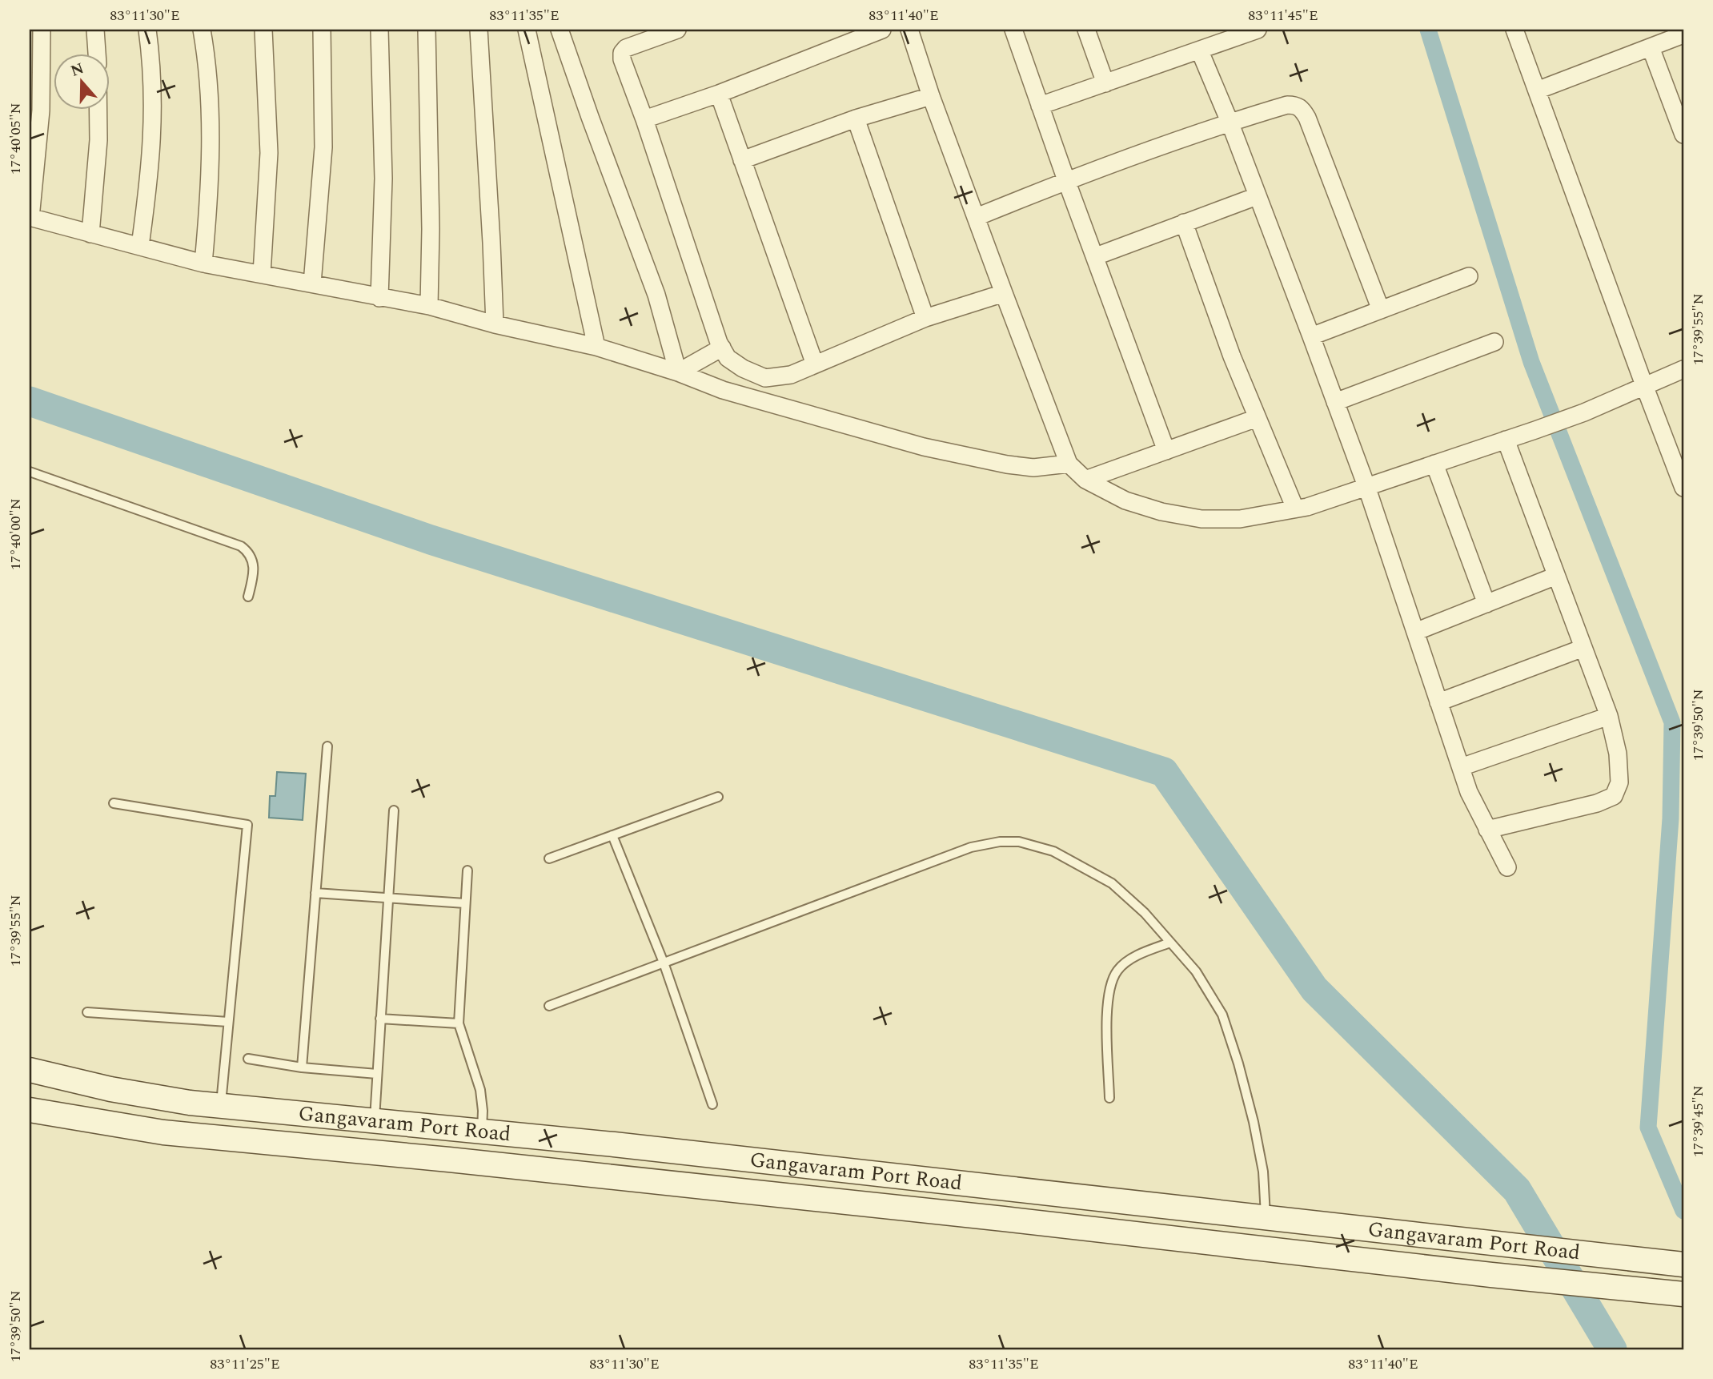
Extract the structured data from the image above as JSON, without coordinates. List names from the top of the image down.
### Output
{
  "streets": {
    "street": ["Gangavaram Port Road"]
  },
  "north": "top",
  "coordinates": [
    "83°11'30\"E",
    "83°11'35\"E",
    "83°11'40\"E",
    "83°11'45\"E",
    "17°40'05\"N",
    "17°39'55\"N",
    "17°40'00\"N",
    "17°39'50\"N",
    "17°39'45\"N",
    "83°11'25\"E"
  ]
}
